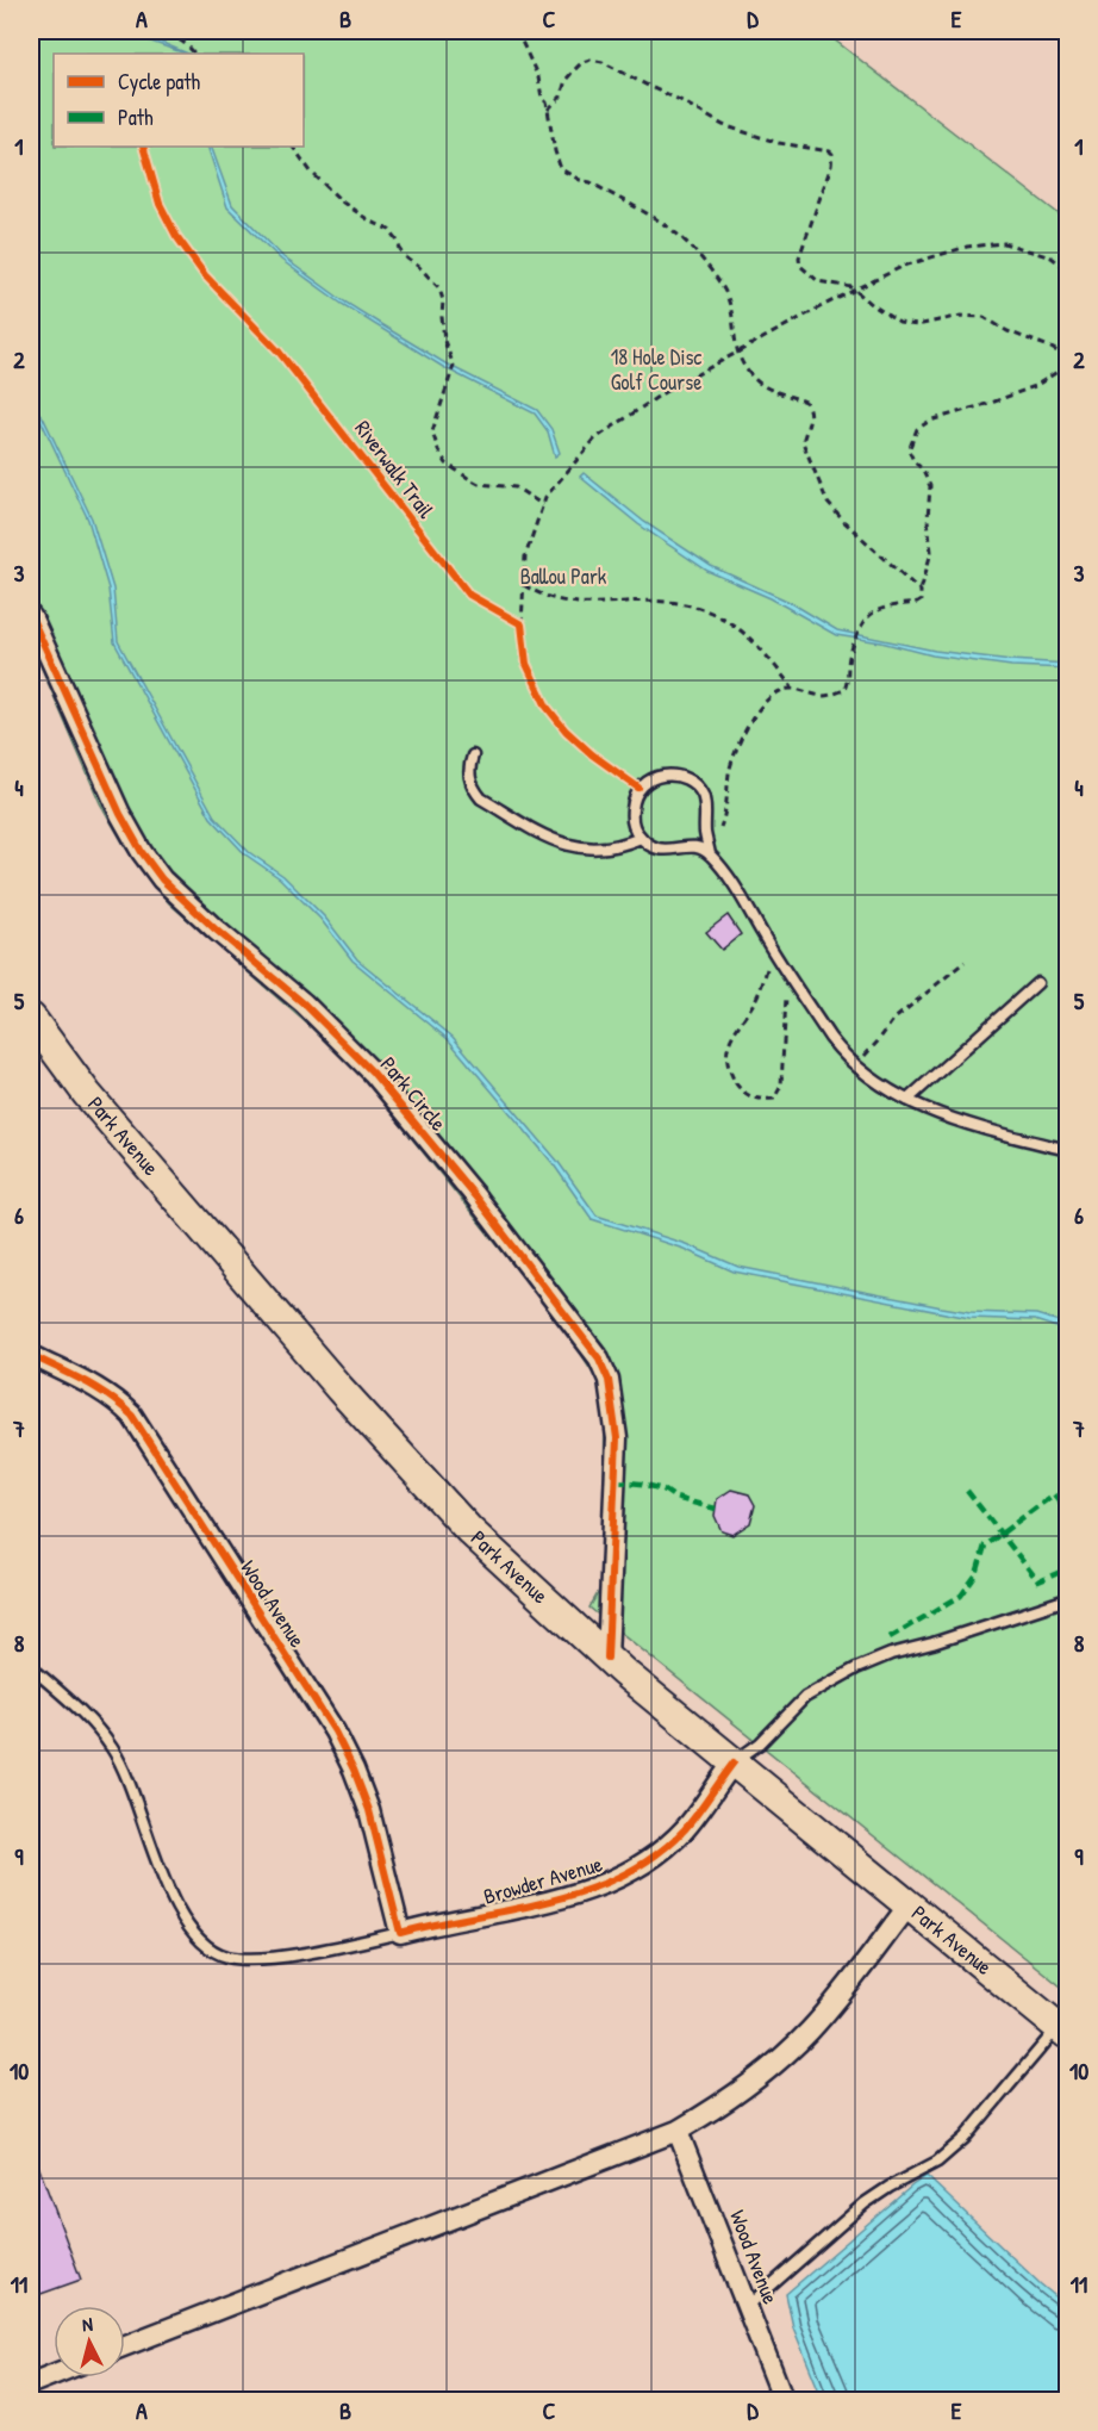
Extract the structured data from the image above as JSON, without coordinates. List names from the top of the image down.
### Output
{
  "streets": {
    "main road": ["Park Avenue"],
    "street": ["Park Circle", "Wood Avenue", "Browder Avenue"],
    "cycle path": ["Riverwalk Trail"]
  },
  "crossings": [
    ["Park Circle", "Park Avenue"],
    ["Park Avenue", "Browder Avenue"],
    ["Wood Avenue", "Browder Avenue"]
  ],
  "parks": ["18 Hole Disc Golf Course", "Ballou Park"],
  "legend": ["Cycle path", "Path"],
  "north": "top",
  "grid": {
    "columns": [
      "A",
      "B",
      "C",
      "D",
      "E"
    ],
    "rows": [
      "1",
      "2",
      "3",
      "4",
      "5",
      "6",
      "7",
      "8",
      "9",
      "10",
      "11"
    ]
  }
}
